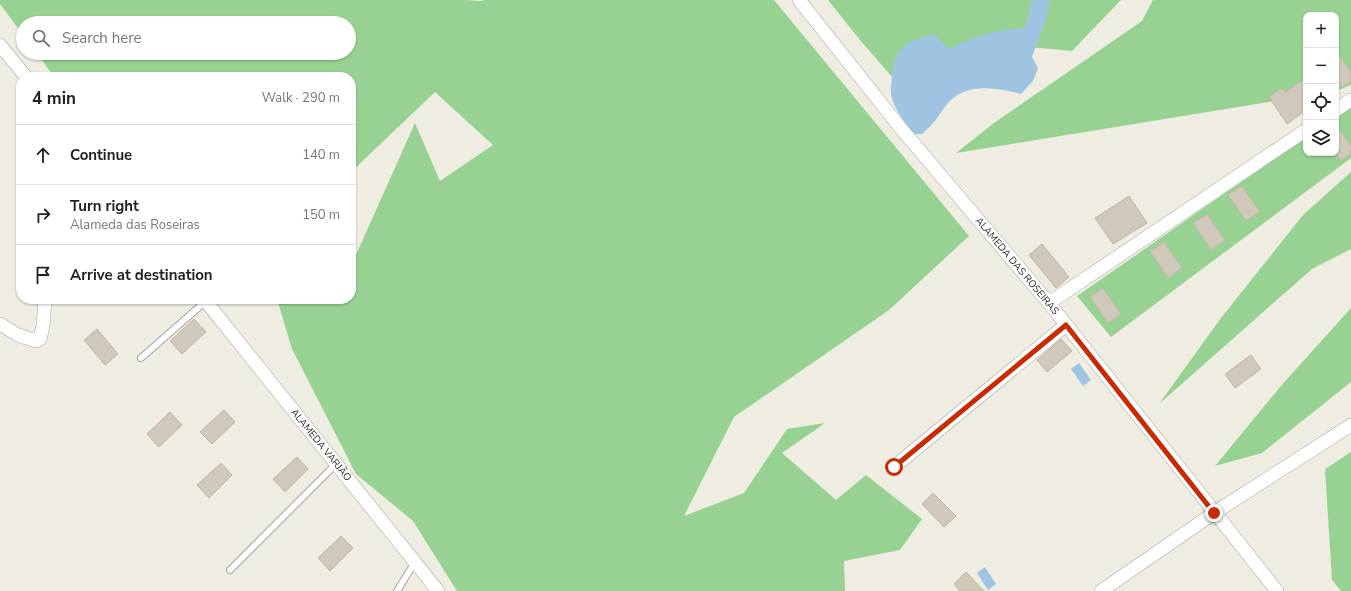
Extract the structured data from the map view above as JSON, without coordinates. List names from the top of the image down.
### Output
{
  "streets": {
    "street": ["ALAMEDA DAS ROSEIRAS", "ALAMEDA VARJÃO"]
  },
  "page": {
    "map_buttons": ["+", "−"],
    "search": "Search here",
    "heading": ["4 min", "Walk · 290 m"],
    "list": [
      ["Continue", "140 m"],
      ["Turn right", "Alameda das Roseiras", "150 m"],
      "Arrive at destination"
    ]
  }
}
